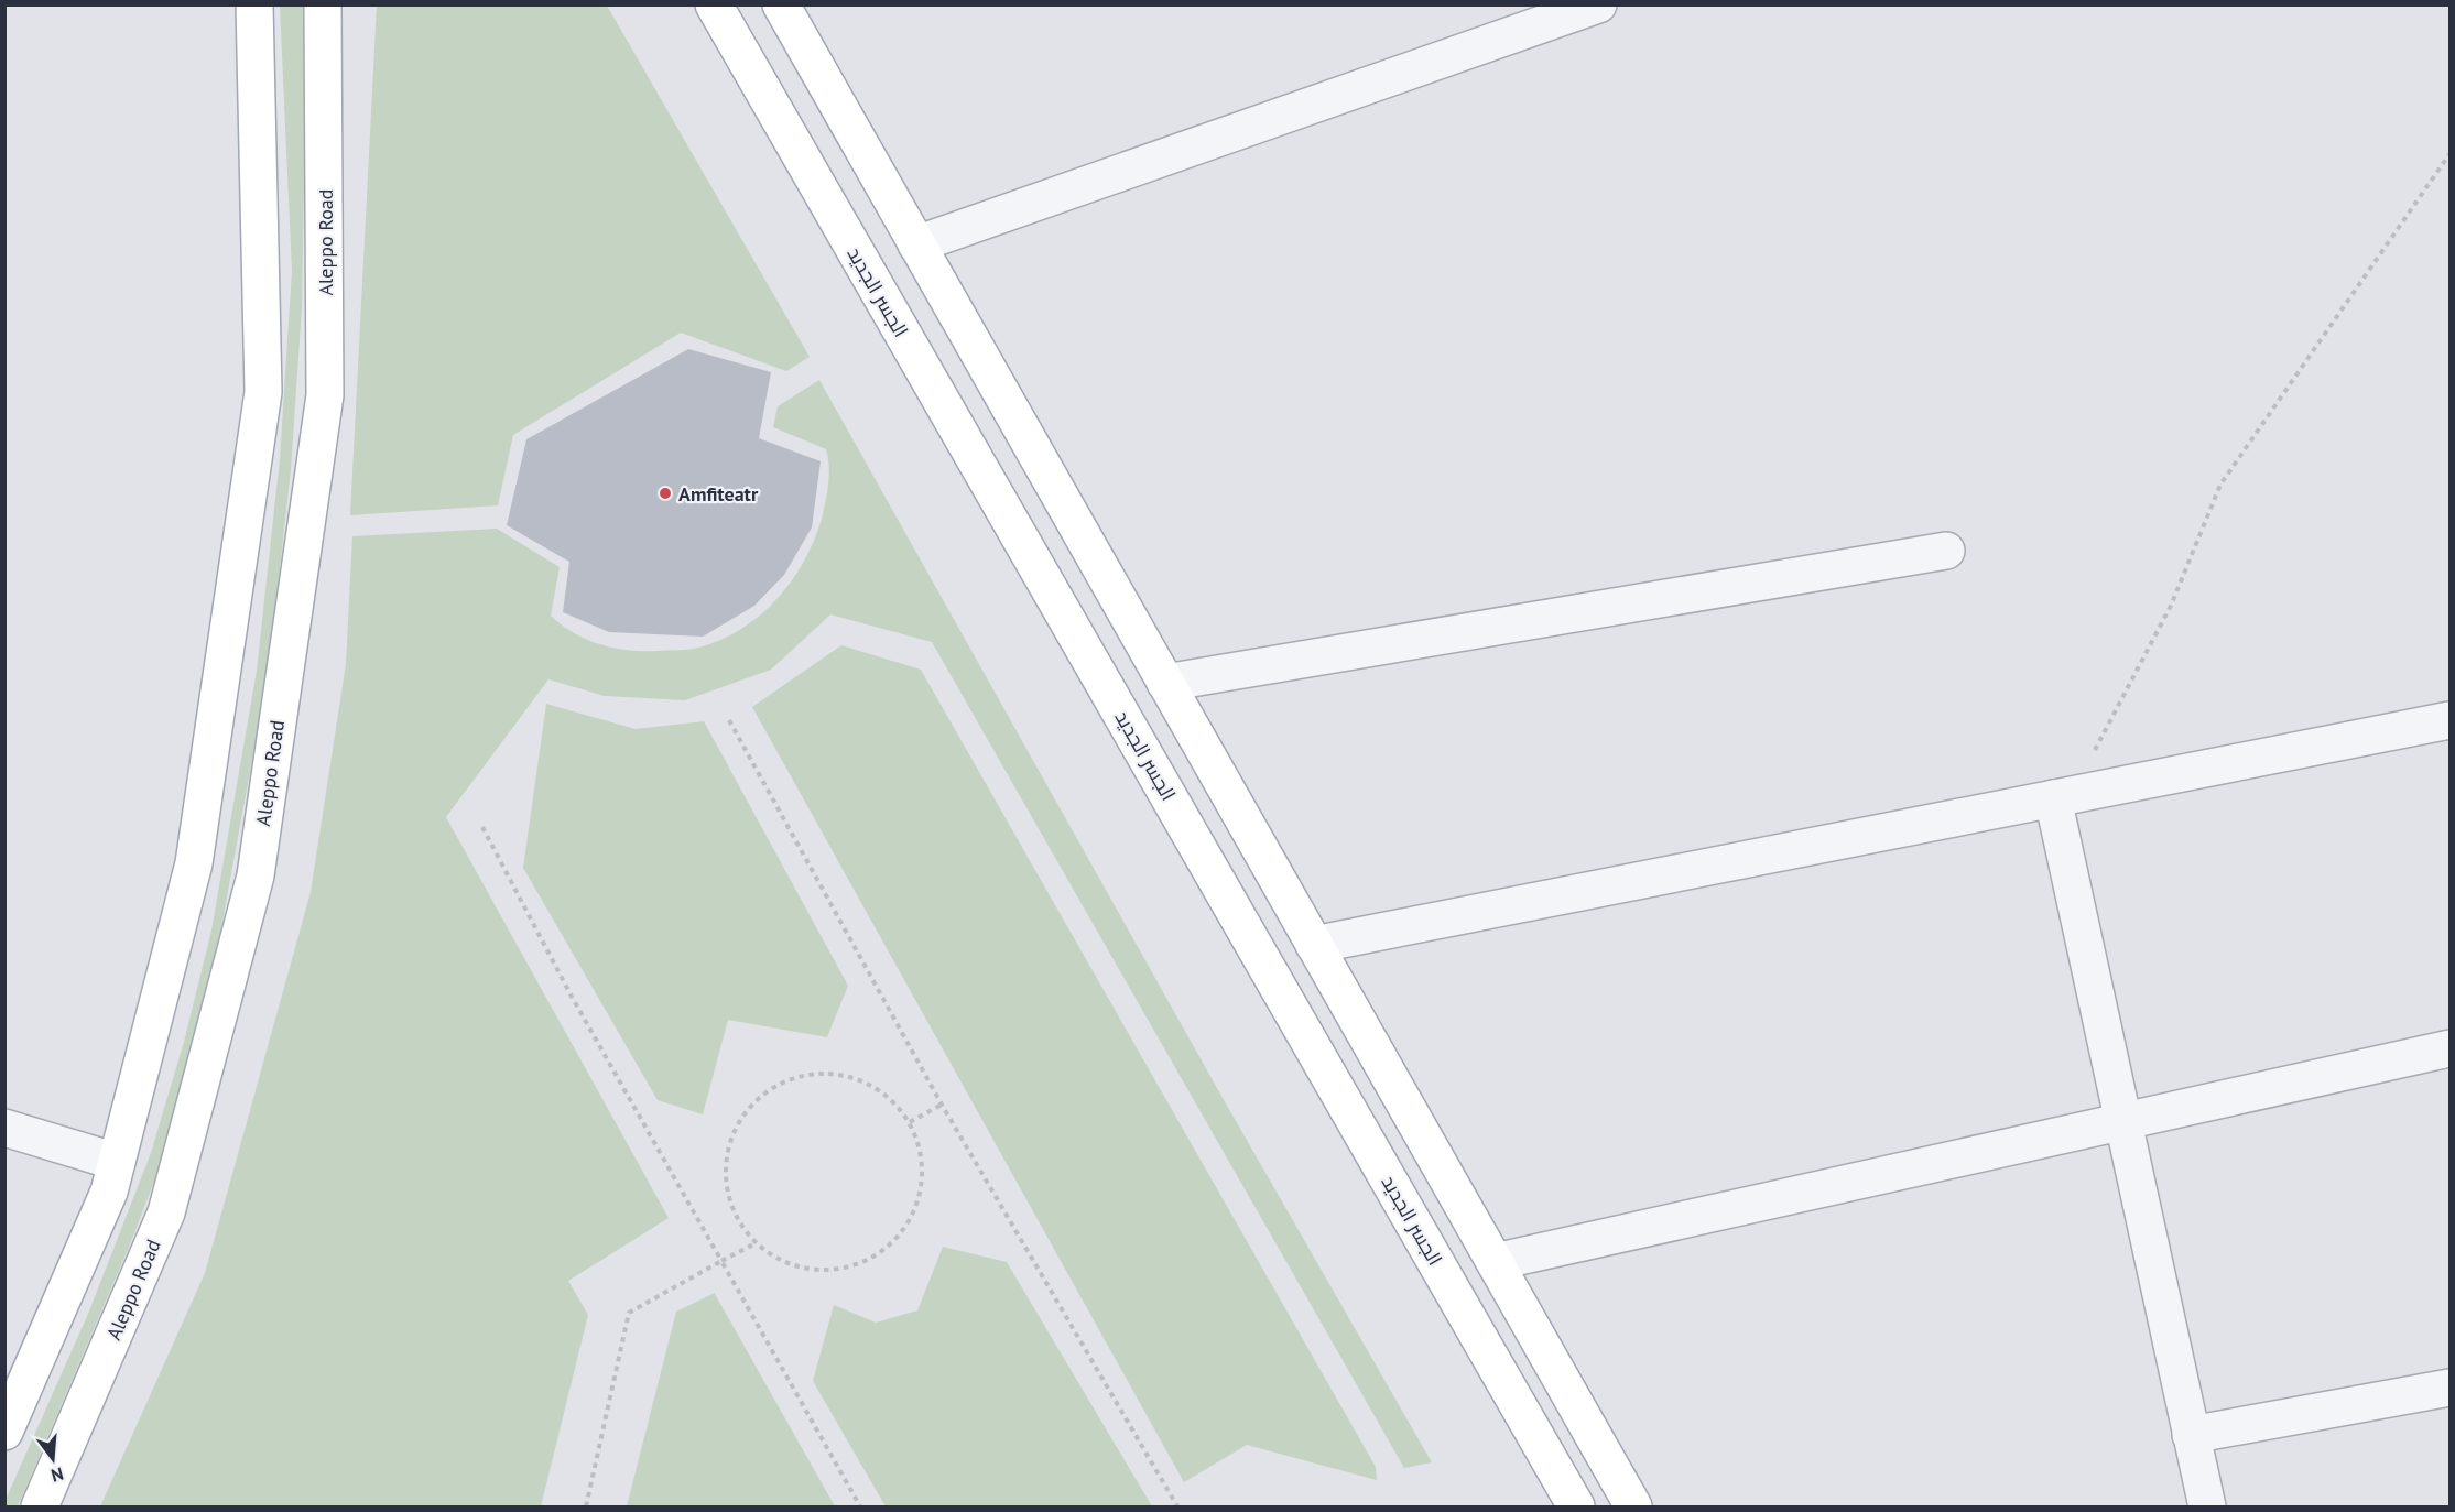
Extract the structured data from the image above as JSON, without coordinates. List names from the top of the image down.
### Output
{
  "streets": {
    "main road": ["Aleppo Road", "الجسر الجديد"]
  },
  "places": ["Amfiteatr"],
  "north": "bottom"
}
